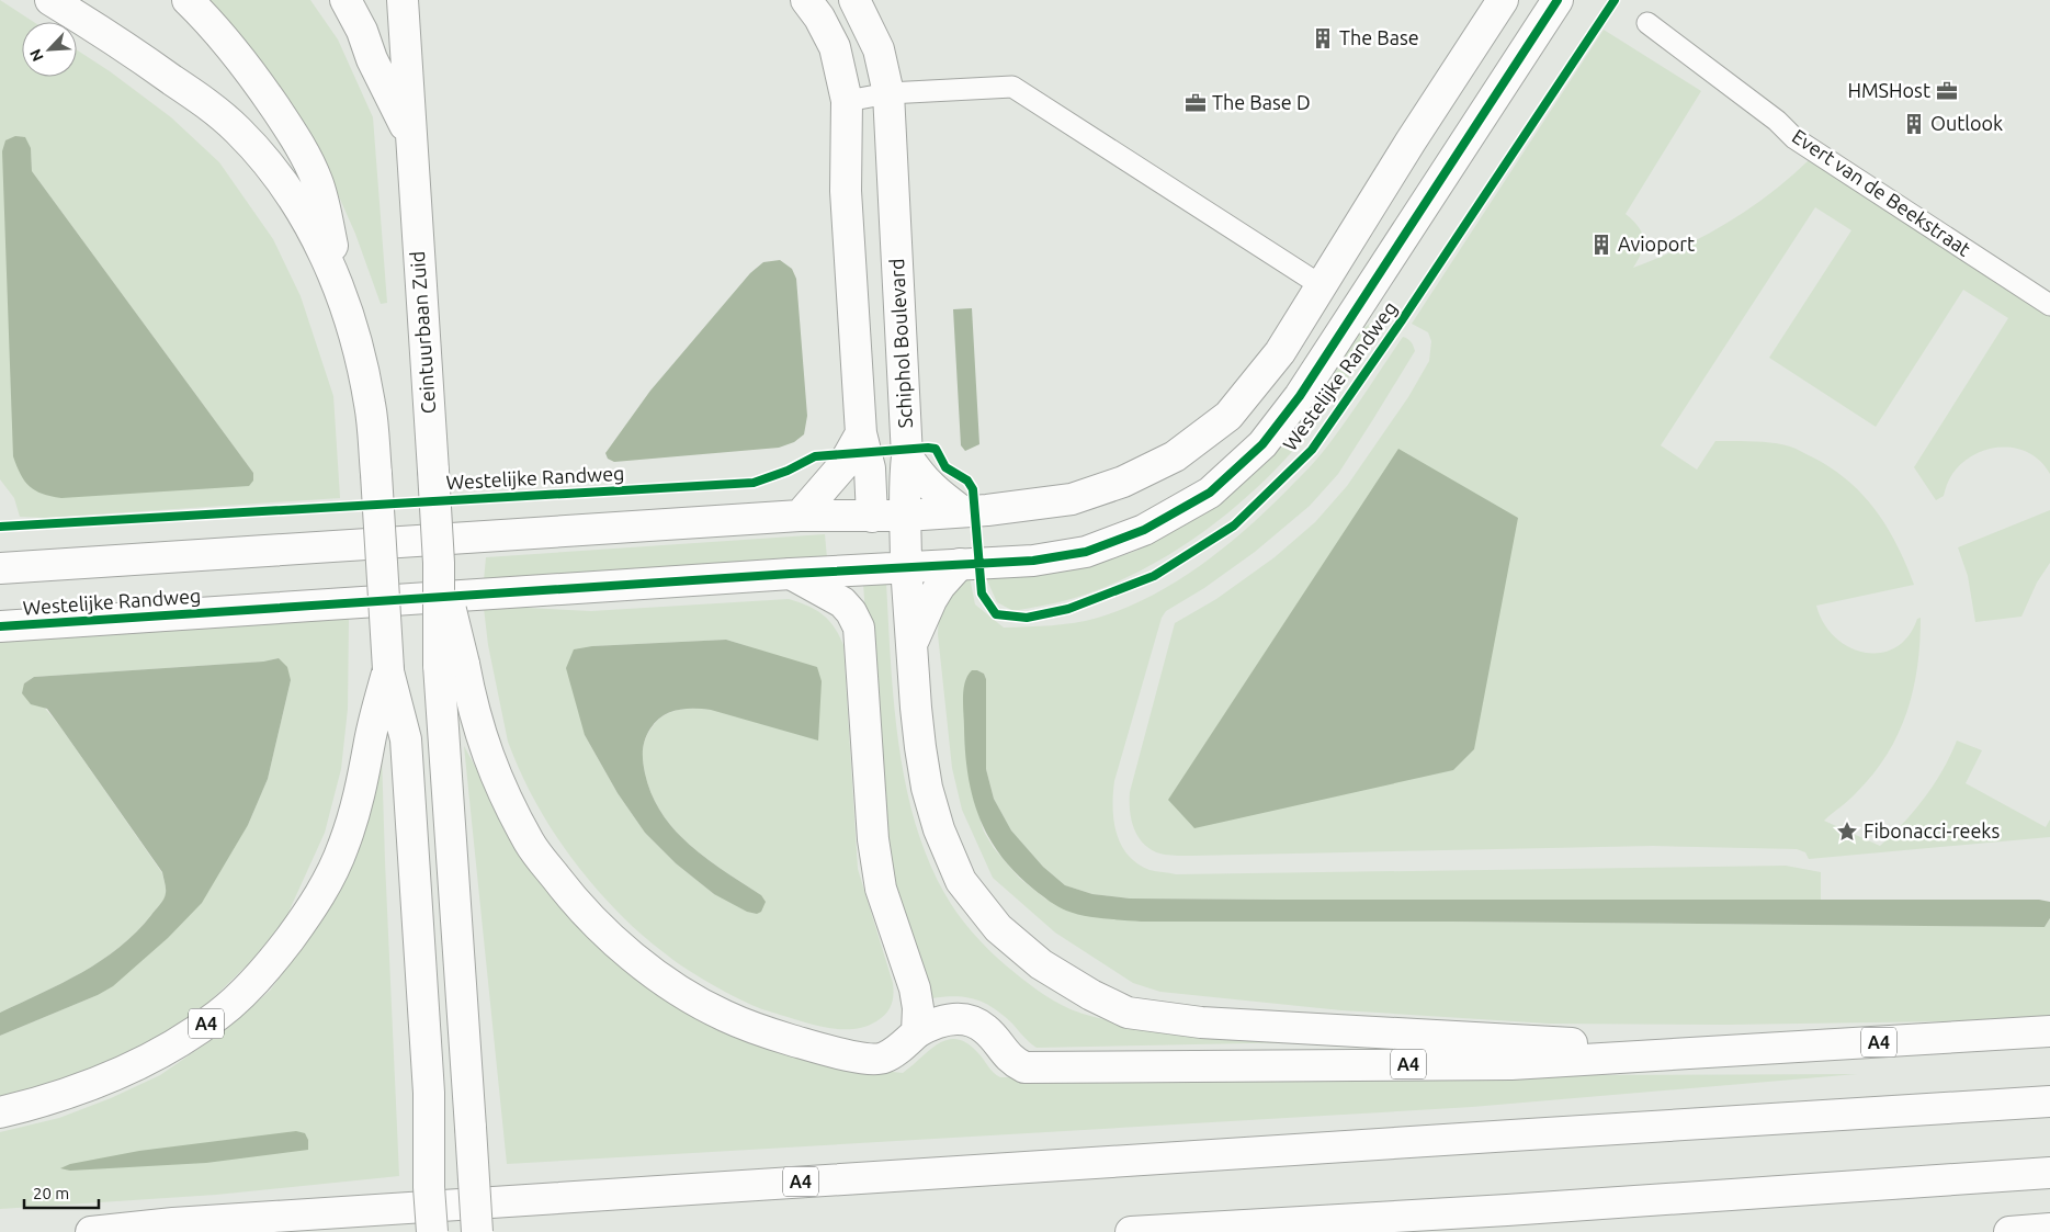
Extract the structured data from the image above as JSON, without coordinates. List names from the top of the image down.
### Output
{
  "streets": {
    "main road": [
      "Ceintuurbaan Zuid",
      "Schiphol Boulevard",
      "Westelijke Randweg",
      "A4"
    ],
    "street": ["Evert van de Beekstraat"]
  },
  "crossings": [
    ["Schiphol Boulevard", "Westelijke Randweg"],
    ["Schiphol Boulevard", "A4"],
    ["Westelijke Randweg", "A4"]
  ],
  "places": {
    "building": ["The Base", "Outlook", "Avioport"],
    "office": ["HMSHost", "The Base D"],
    "place": ["Fibonacci-reeks"]
  },
  "scale_bar": "20 m",
  "north": "bottom left"
}
